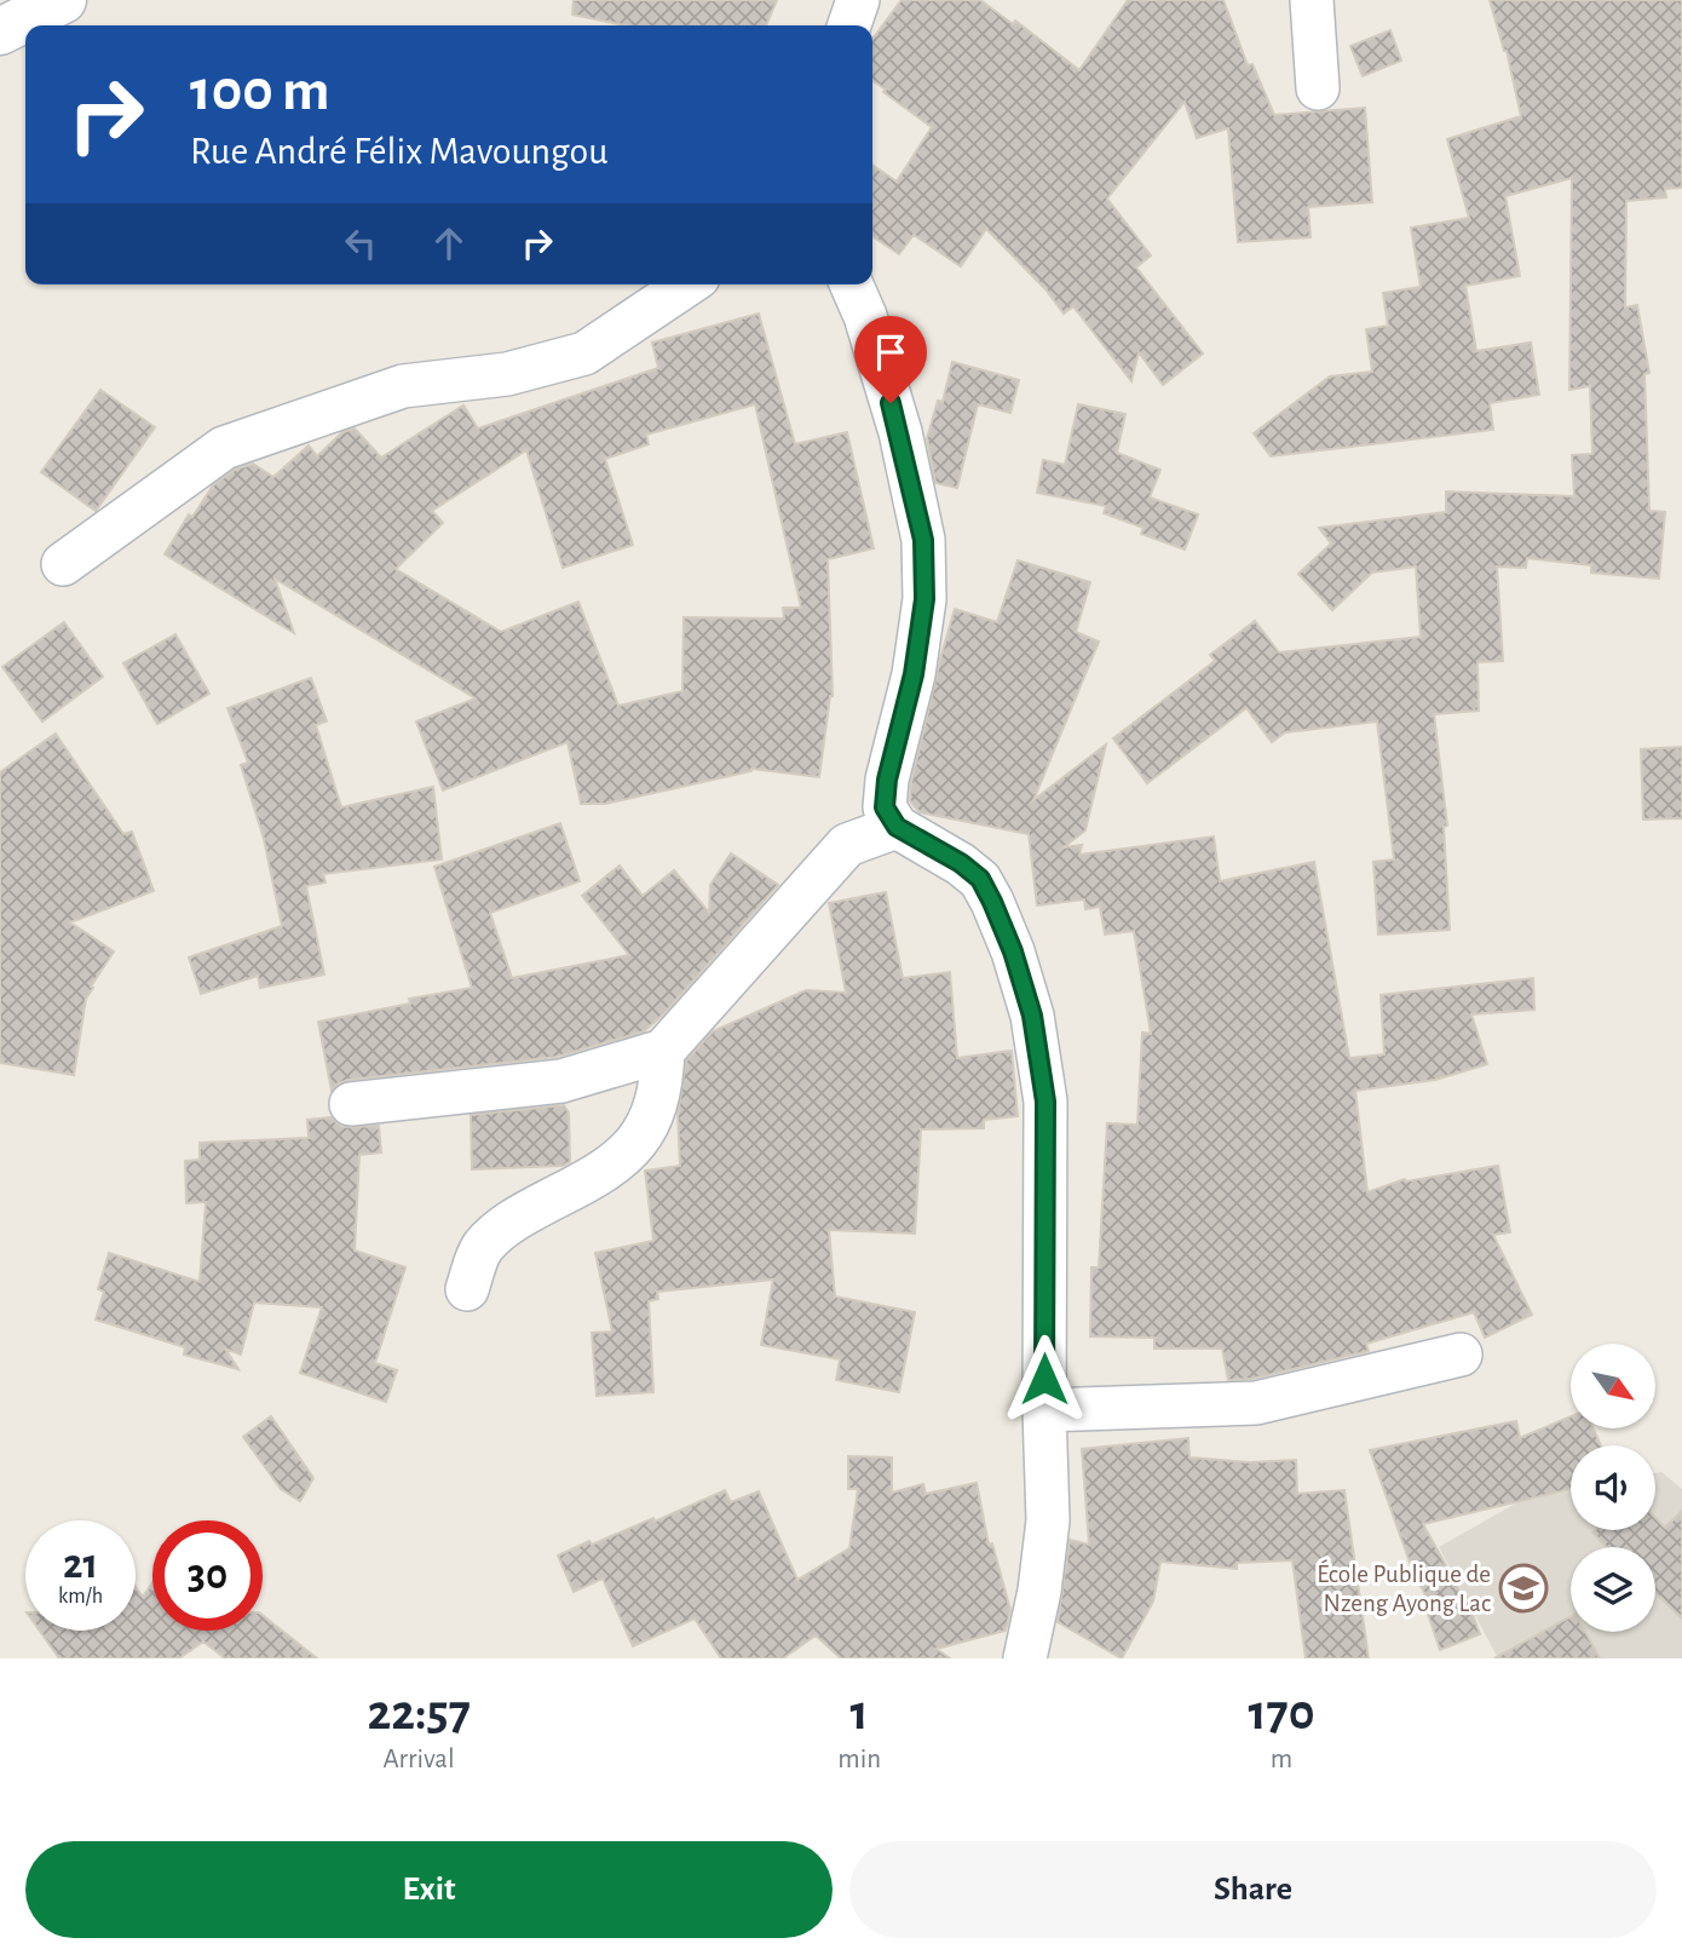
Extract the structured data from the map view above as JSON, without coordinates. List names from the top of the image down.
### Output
{
  "places": {
    "school or university": ["École Publique de Nzeng Ayong Lac"]
  },
  "north": "bottom right",
  "page": {
    "turn": ["100 m", "Rue André Félix Mavoungou"],
    "speed": "21 km/h",
    "limit": "30",
    "eta": [
      "22:57",
      "Arrival",
      "1",
      "min",
      "170",
      "m"
    ],
    "buttons": ["Exit", "Share"]
  }
}
